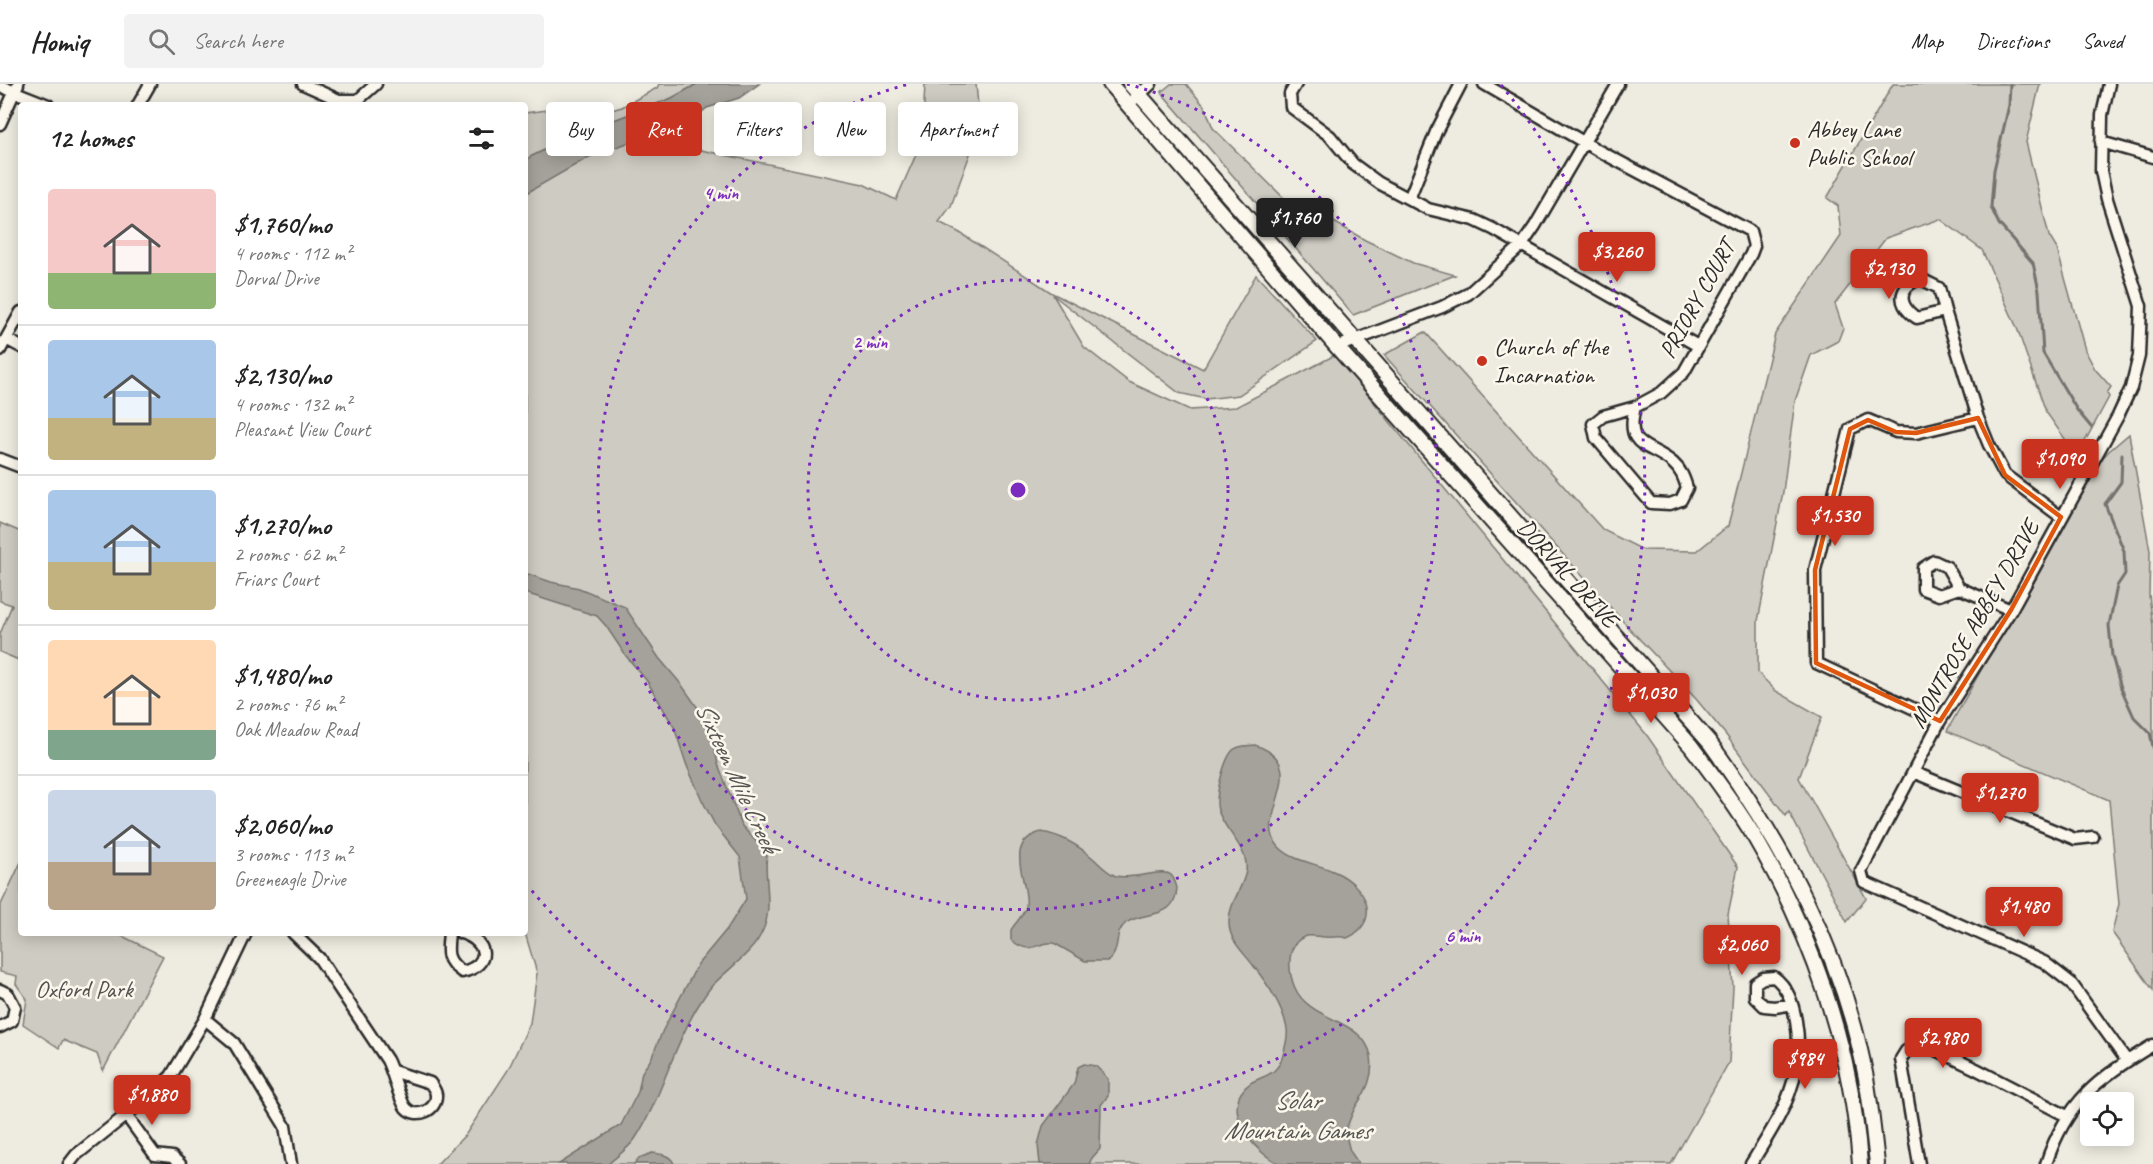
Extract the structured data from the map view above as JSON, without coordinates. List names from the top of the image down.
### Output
{
  "streets": {
    "main road": ["DORVAL DRIVE"],
    "street": ["PRIORY COURT", "MONTROSE ABBEY DRIVE"]
  },
  "water": ["Sixteen Mile Creek", "Solar Mountain Games"],
  "parks": ["Oxford Park"],
  "places": ["Abbey Lane Public School", "Church of the Incarnation"],
  "page": {
    "header": "Homiq",
    "search": "Search here",
    "nav": ["Map", "Directions", "Saved"],
    "chip": [
      "Buy",
      "Rent",
      "Filters",
      "New",
      "Apartment"
    ],
    "heading": "12 homes",
    "list": [
      {
        "name": "$1,760/mo",
        "note": "4 rooms · 112 m² · Dorval Drive"
      },
      {
        "name": "$2,130/mo",
        "note": "4 rooms · 132 m² · Pleasant View Court"
      },
      {
        "name": "$1,270/mo",
        "note": "2 rooms · 62 m² · Friars Court"
      },
      {
        "name": "$1,480/mo",
        "note": "2 rooms · 76 m² · Oak Meadow Road"
      },
      {
        "name": "$2,060/mo",
        "note": "3 rooms · 113 m² · Greeneagle Drive"
      }
    ],
    "price": [
      "$1,760",
      "$3,260",
      "$2,130",
      "$1,090",
      "$1,530",
      "$1,030",
      "$1,270",
      "$1,480",
      "$2,060",
      "$2,980",
      "$984",
      "$1,880"
    ]
  },
  "rings": ["4 min", "2 min", "6 min"]
}
